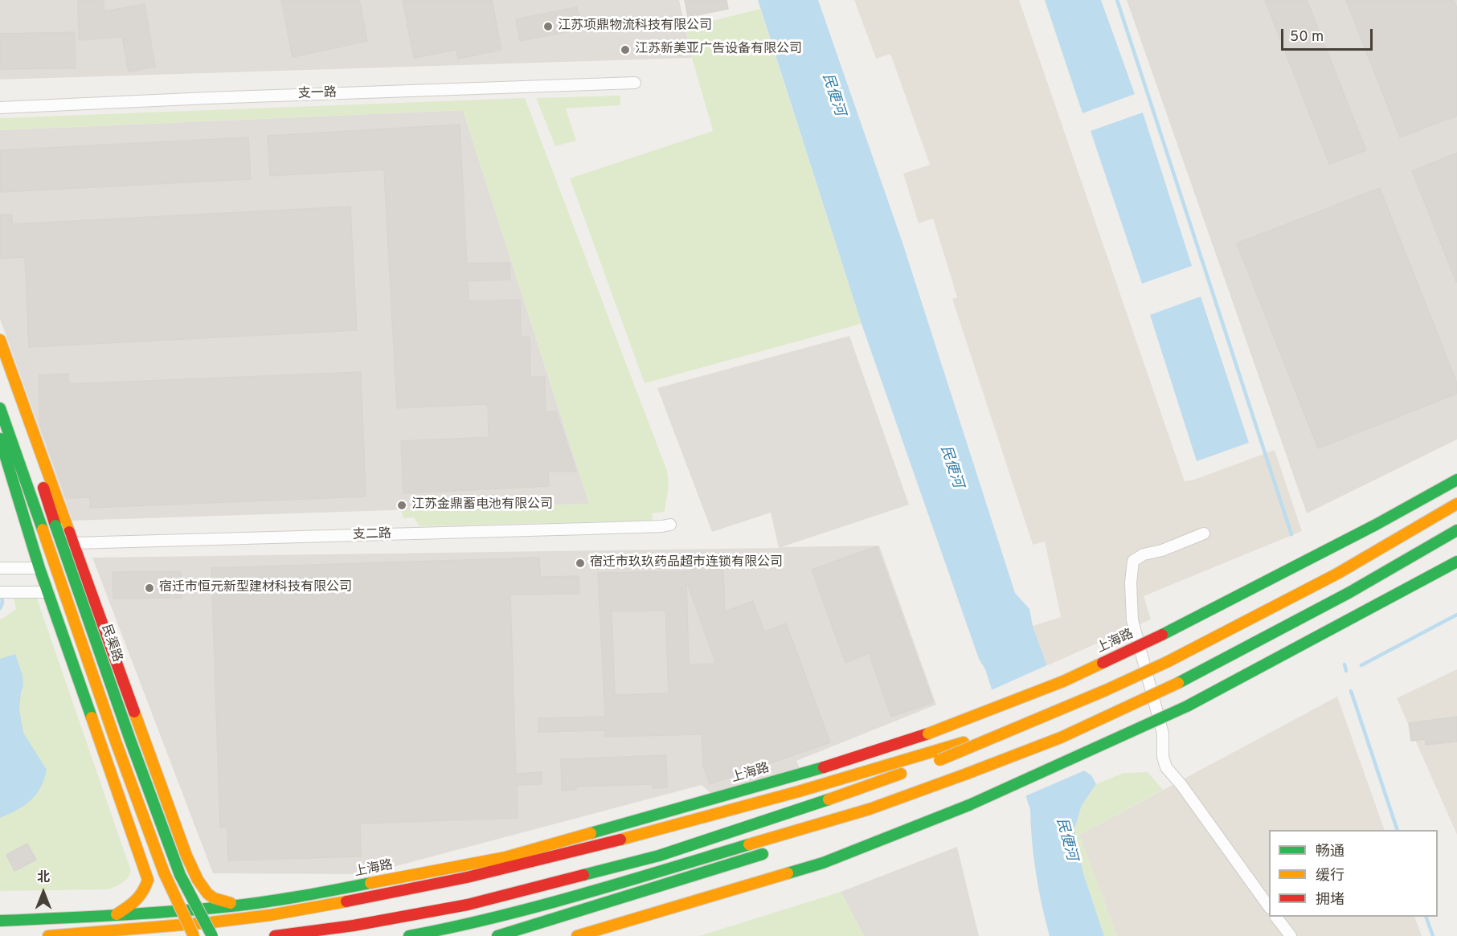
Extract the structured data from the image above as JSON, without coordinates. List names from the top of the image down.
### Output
{
  "streets": {
    "main road": ["上海路", "民渠路"],
    "street": ["支一路", "支二路"]
  },
  "water": ["民便河"],
  "places": [
    "江苏项鼎物流科技有限公司",
    "江苏新美亚广告设备有限公司",
    "江苏金鼎蓄电池有限公司",
    "宿迁市玖玖药品超市连锁有限公司",
    "宿迁市恒元新型建材科技有限公司"
  ],
  "legend": ["畅通", "缓行", "拥堵"],
  "scale_bar": "50 m",
  "north": "top"
}
